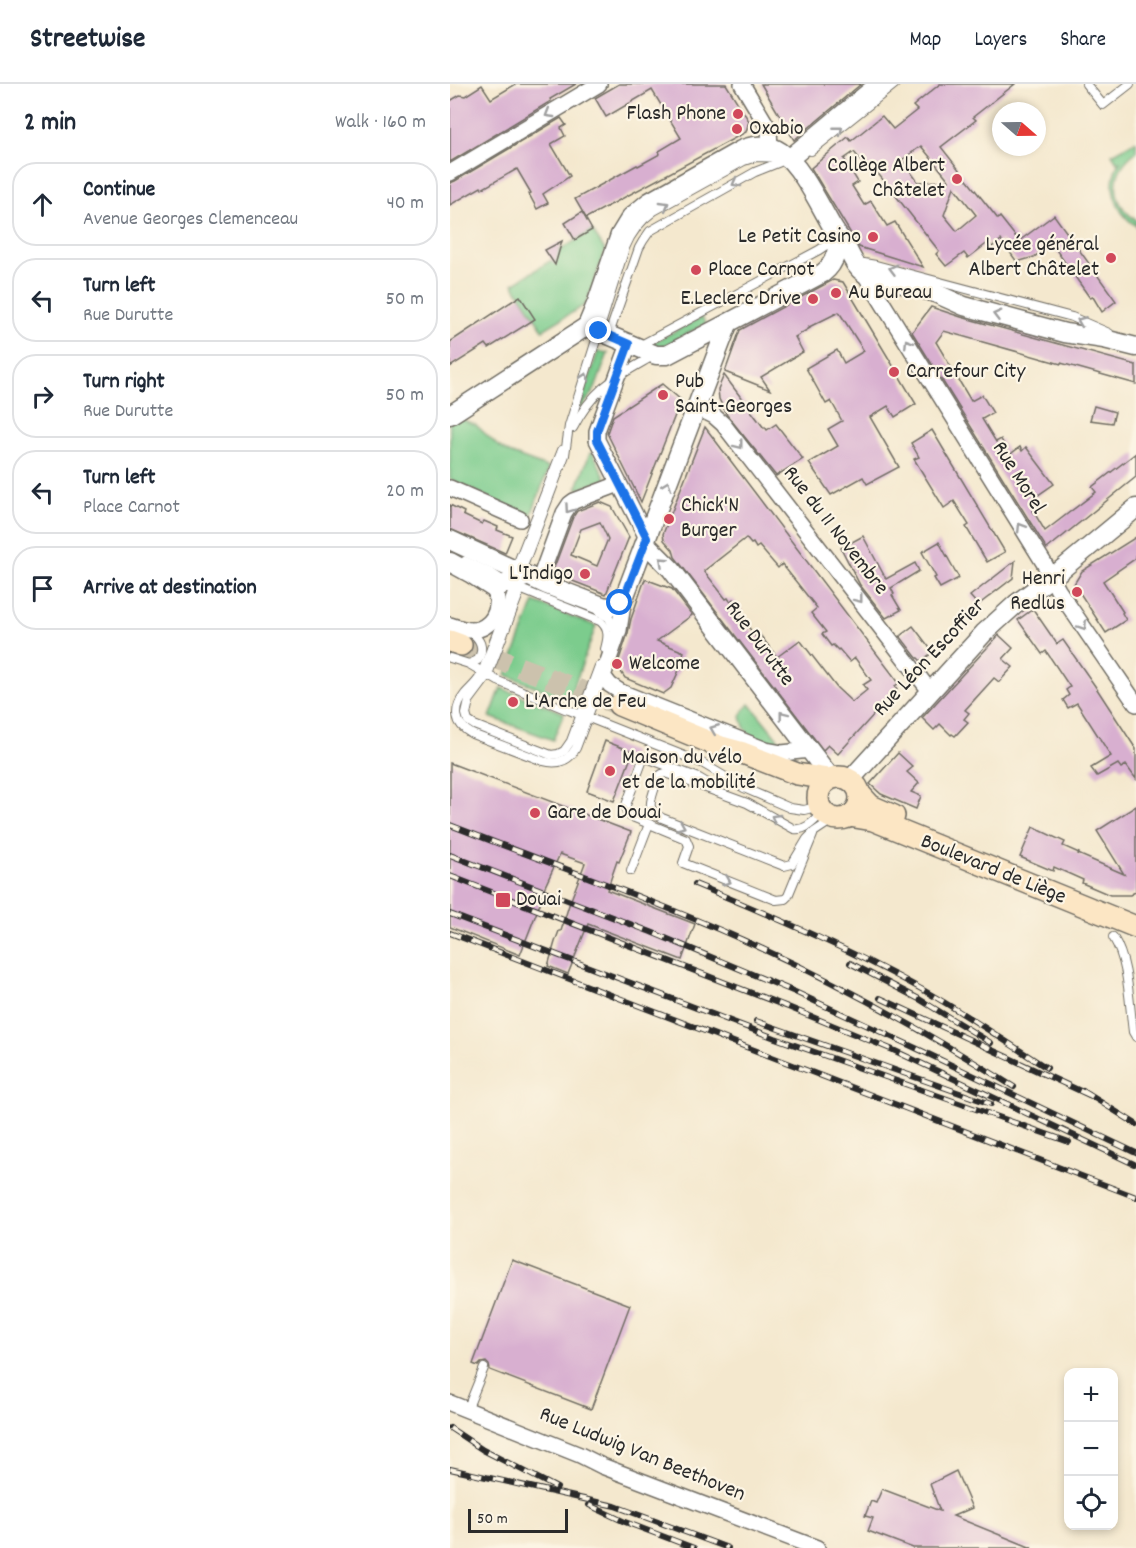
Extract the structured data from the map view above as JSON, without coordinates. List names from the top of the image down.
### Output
{
  "streets": {
    "main road": ["Boulevard de Liège"],
    "street": [
      "Rue Morel",
      "Rue du 11 Novembre",
      "Rue Durutte",
      "Rue Léon Escoffier",
      "Rue Ludwig Van Beethoven"
    ]
  },
  "crossings": [
    ["Rue Morel", "Rue Léon Escoffier"],
    ["Rue du 11 Novembre", "Rue Léon Escoffier"],
    ["Rue Durutte", "Rue Léon Escoffier"],
    ["Rue Durutte", "Boulevard de Liège"],
    ["Rue Léon Escoffier", "Boulevard de Liège"]
  ],
  "one_way": ["Rue du 11 Novembre", "Rue Durutte"],
  "places": {
    "other": [
      "Flash Phone",
      "Oxabio",
      "Collège Albert Châtelet",
      "Le Petit Casino",
      "Lycée général Albert Châtelet",
      "Place Carnot",
      "Au Bureau",
      "E.Leclerc Drive",
      "Carrefour City",
      "Pub Saint-Georges",
      "Chick'N Burger",
      "L'Indigo",
      "Henri Redlus",
      "Welcome",
      "L'Arche de Feu",
      "Maison du vélo et de la mobilité",
      "Gare de Douai"
    ],
    "transit": ["Douai"]
  },
  "scale_bar": "50 m",
  "north": "right",
  "page": {
    "header": "Streetwise",
    "nav": ["Map", "Layers", "Share"],
    "heading": ["2 min", "Walk · 160 m"],
    "list": [
      ["Continue", "Avenue Georges Clemenceau", "40 m"],
      ["Turn left", "Rue Durutte", "50 m"],
      ["Turn right", "Rue Durutte", "50 m"],
      ["Turn left", "Place Carnot", "20 m"],
      "Arrive at destination"
    ],
    "map_buttons": ["+", "−"],
    "scale": "50 m"
  }
}
